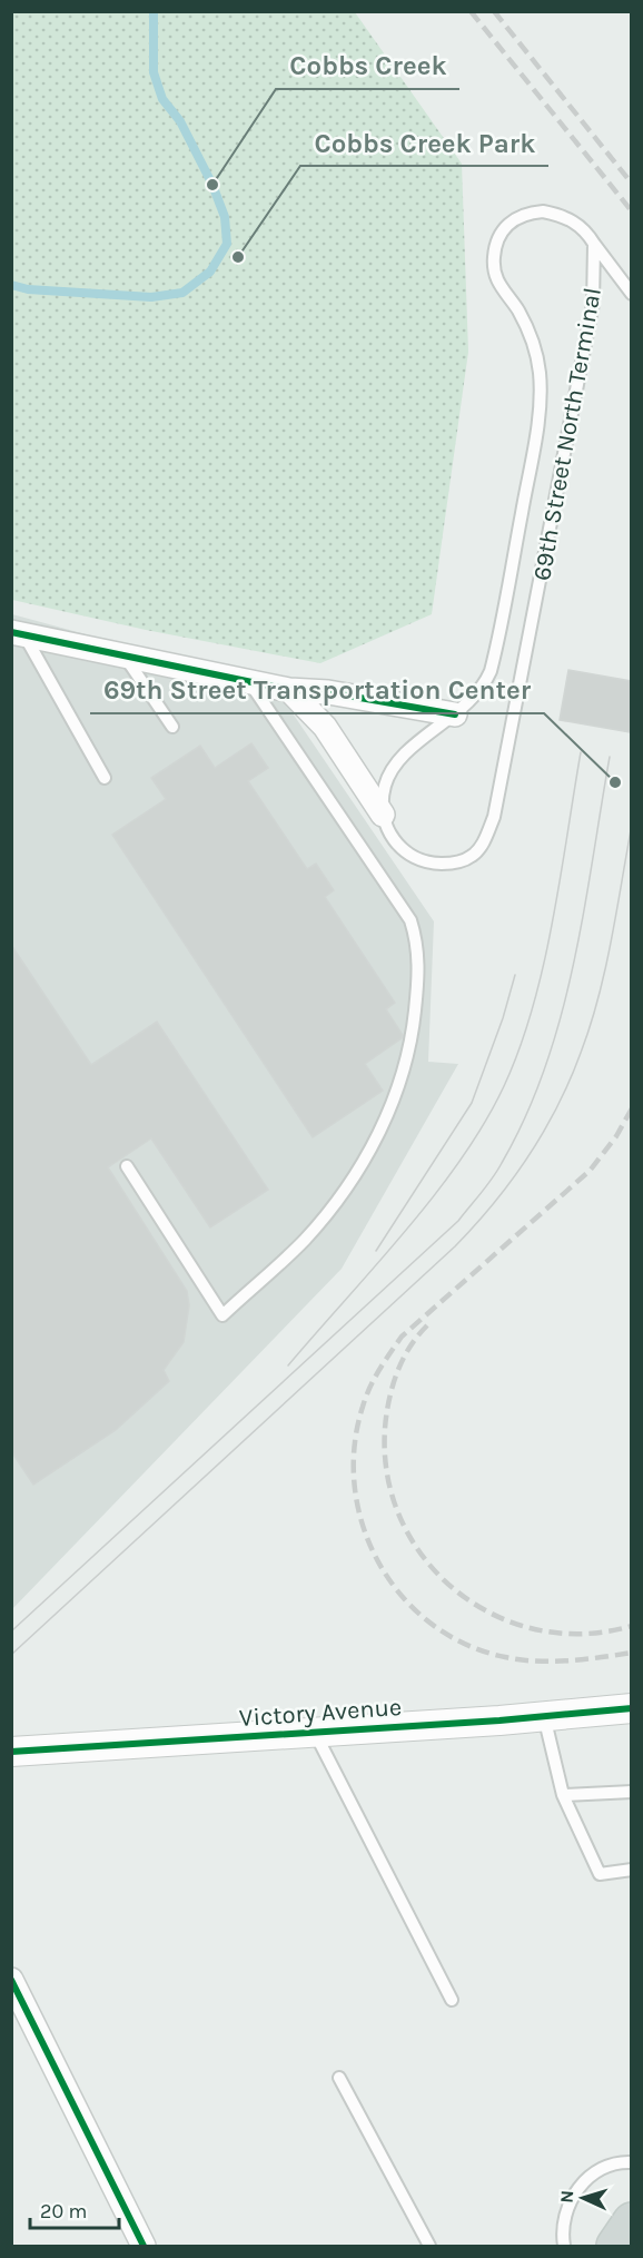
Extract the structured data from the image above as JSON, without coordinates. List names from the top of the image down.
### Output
{
  "streets": {
    "street": ["Victory Avenue"],
    "lane": ["69th Street North Terminal"]
  },
  "places": ["Cobbs Creek", "Cobbs Creek Park", "69th Street Transportation Center"],
  "scale_bar": "20 m",
  "north": "left"
}
